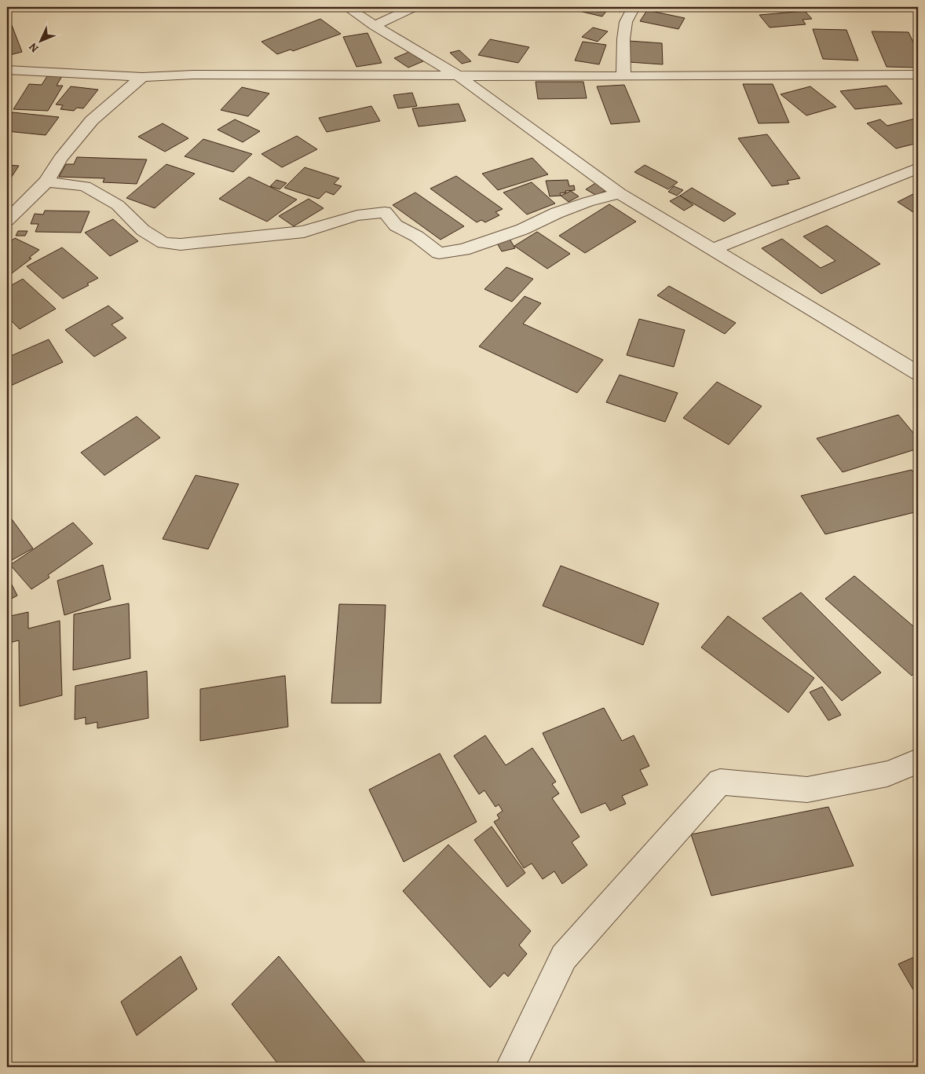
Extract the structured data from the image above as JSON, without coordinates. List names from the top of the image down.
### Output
{
  "north": "bottom left"
}
